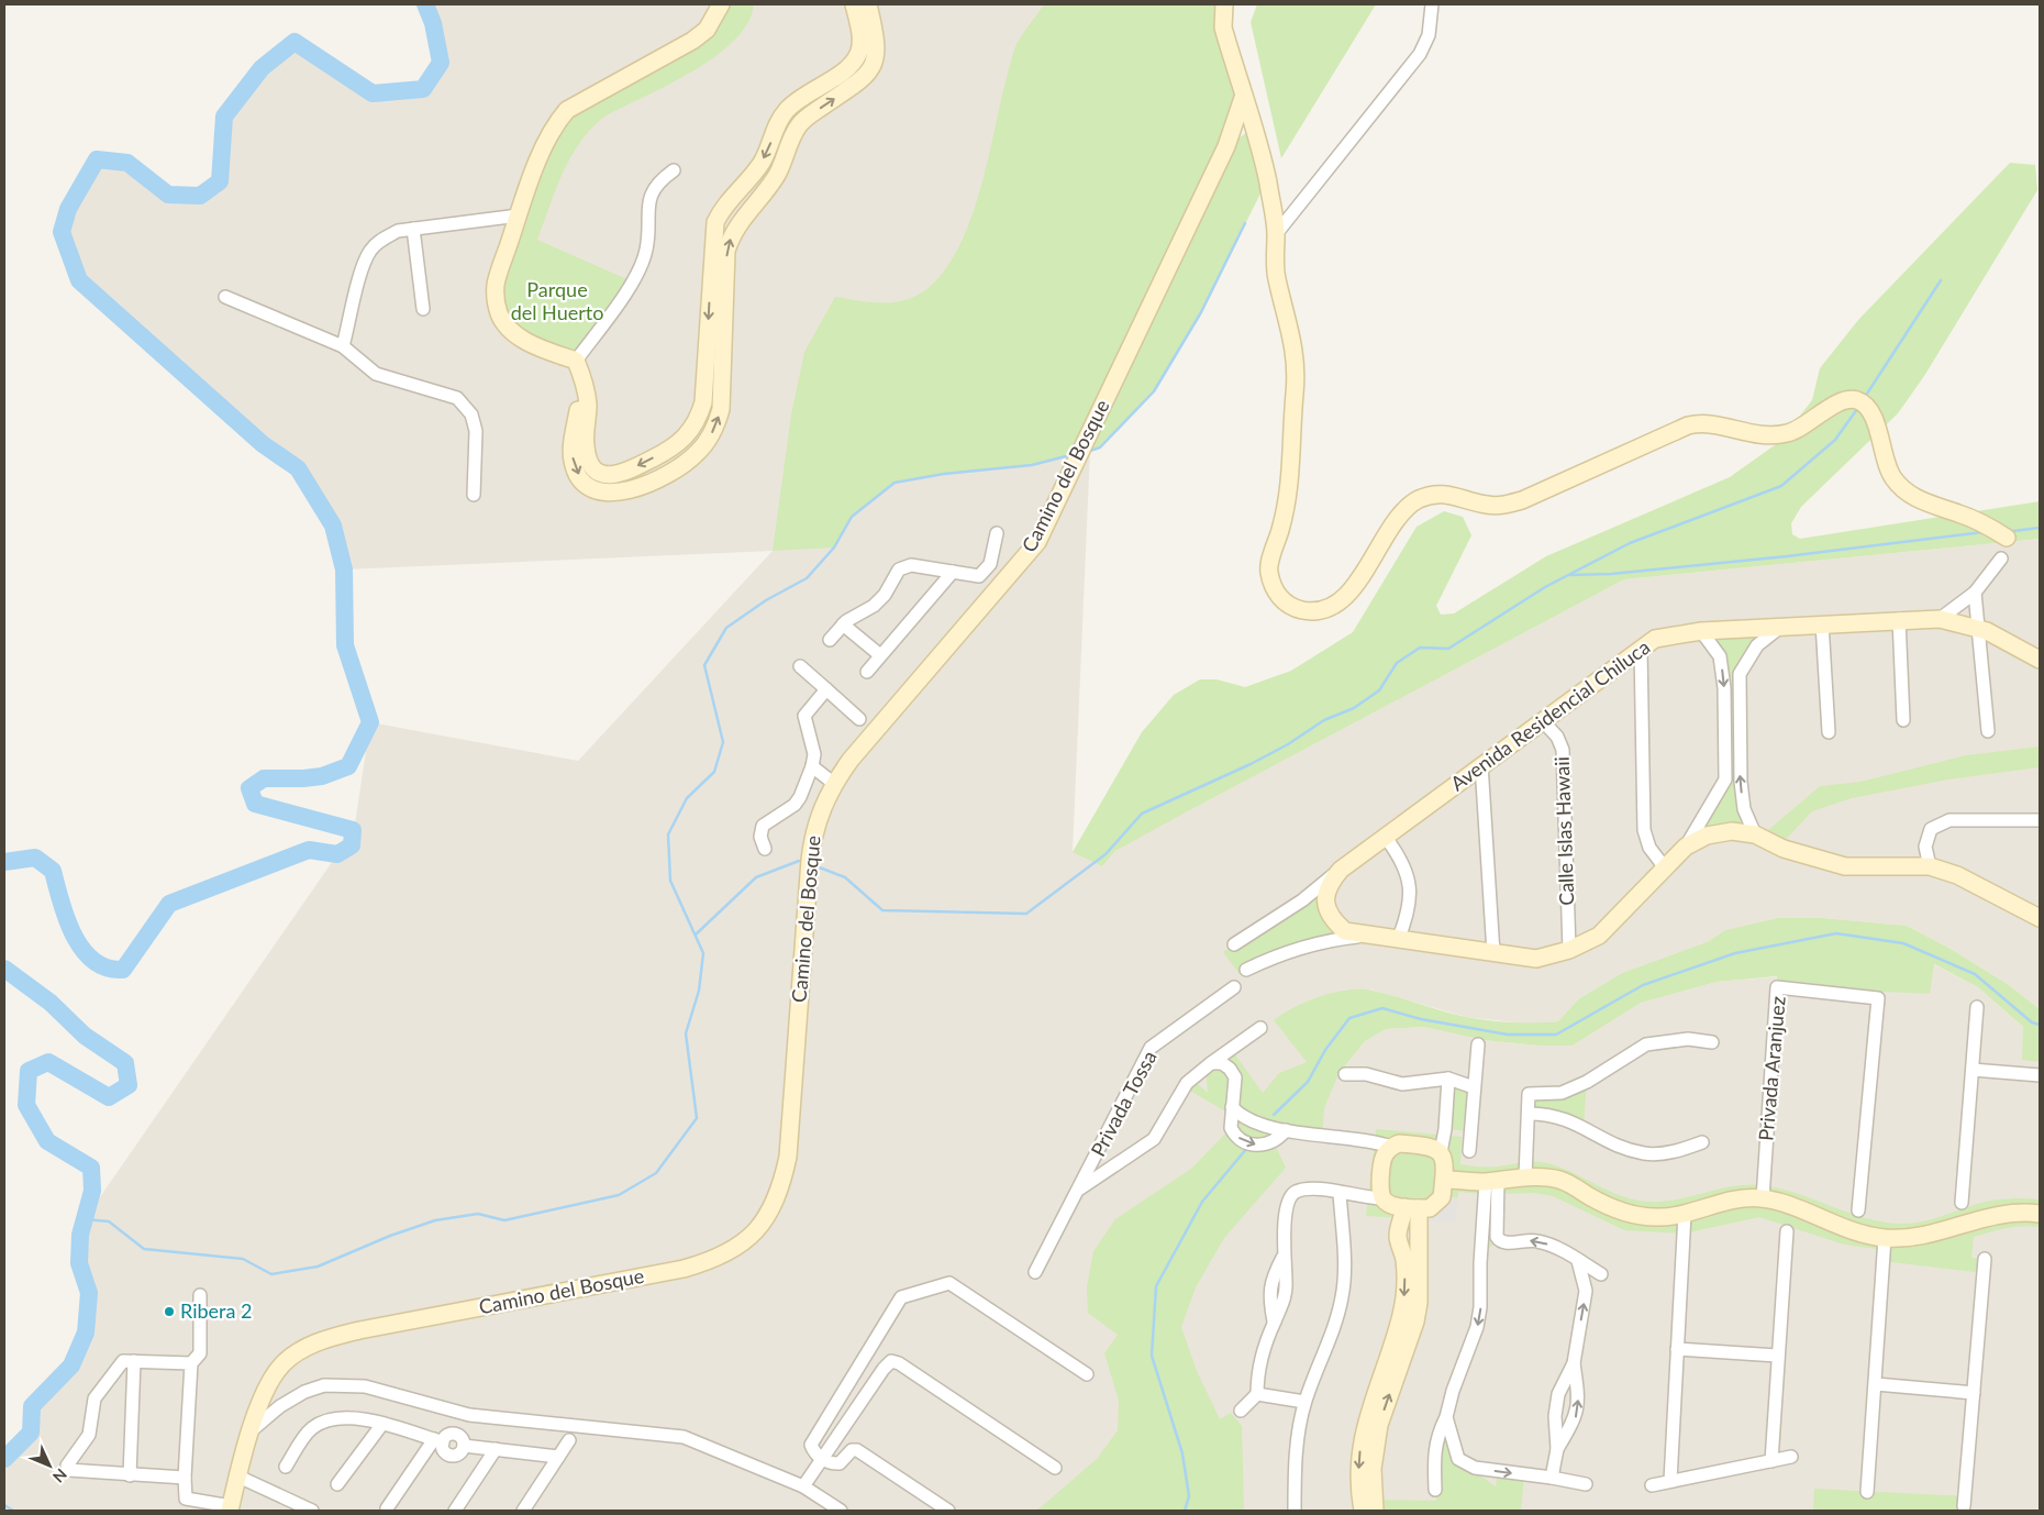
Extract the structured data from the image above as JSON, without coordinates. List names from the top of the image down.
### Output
{
  "streets": {
    "street": [
      "Camino del Bosque",
      "Avenida Residencial Chiluca",
      "Calle Islas Hawaii",
      "Privada Aranjuez",
      "Privada Tossa"
    ]
  },
  "crossings": [
    ["Avenida Residencial Chiluca", "Calle Islas Hawaii"]
  ],
  "parks": ["Parque del Huerto"],
  "places": ["Ribera 2"],
  "north": "bottom right"
}
